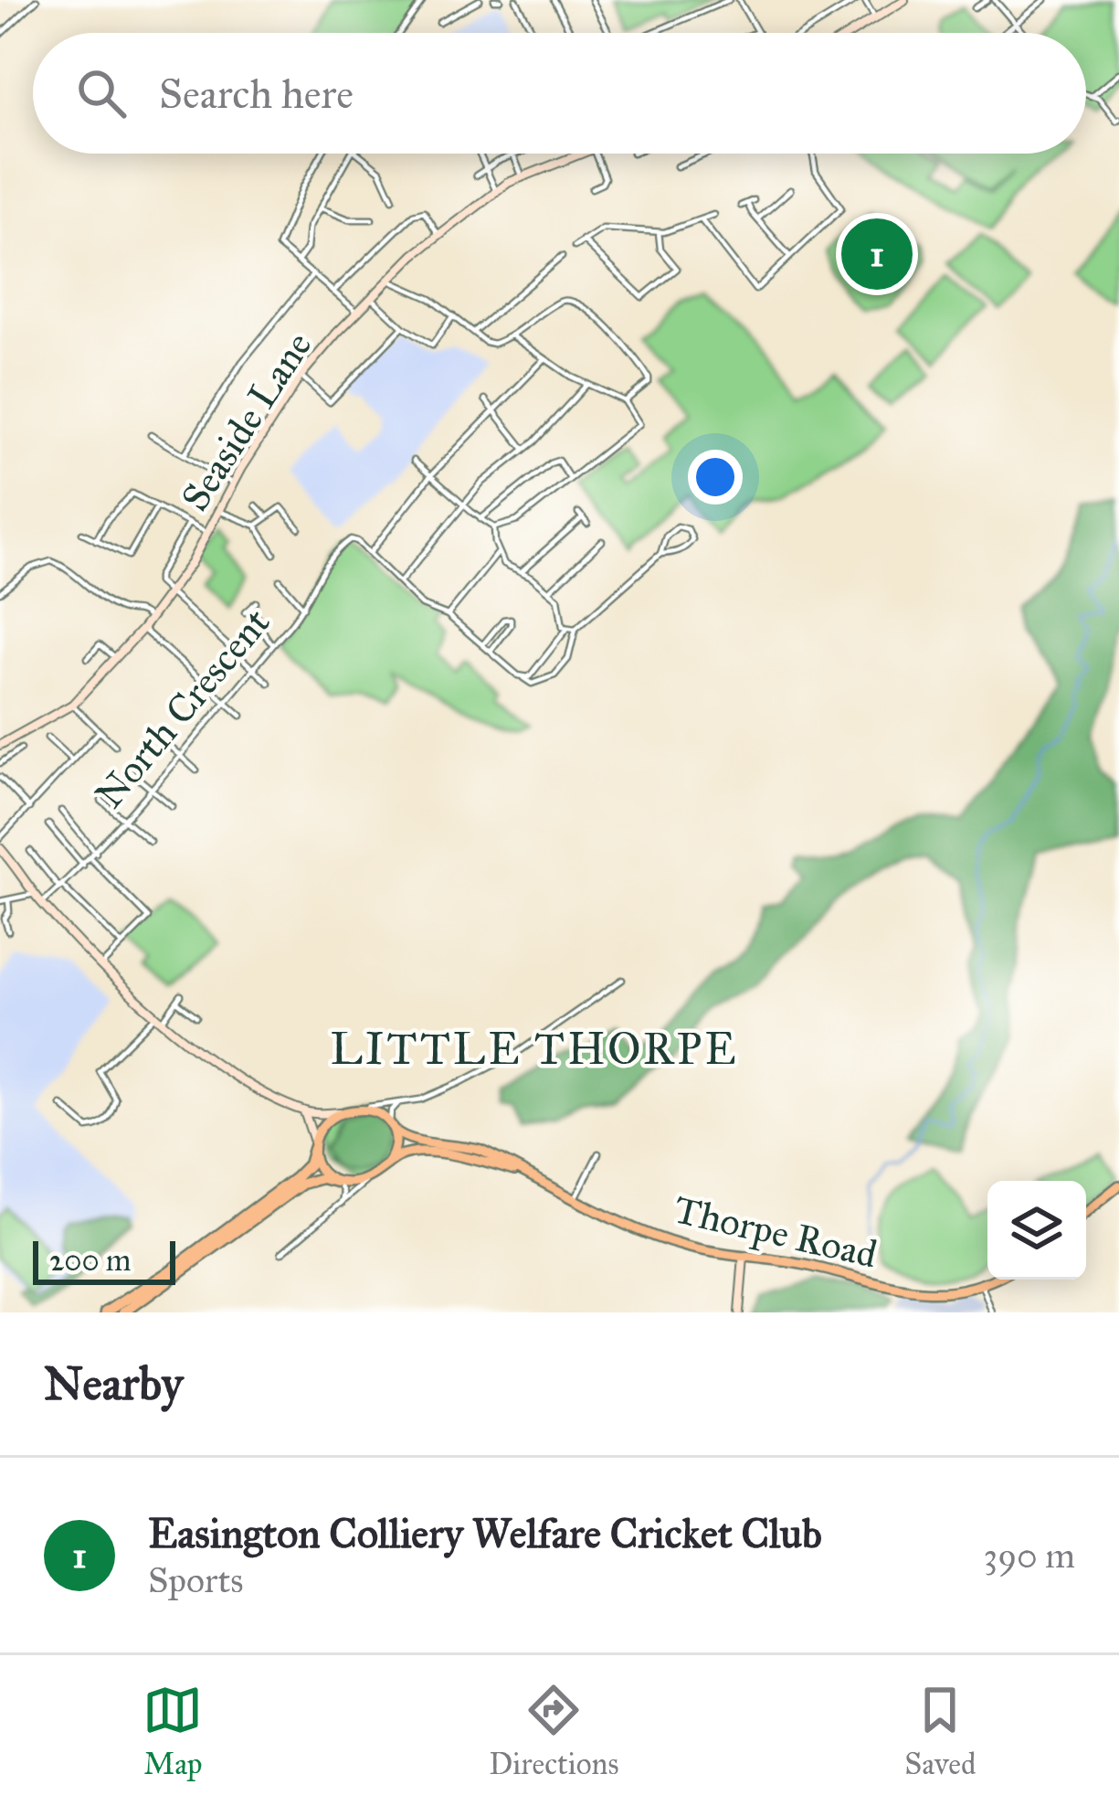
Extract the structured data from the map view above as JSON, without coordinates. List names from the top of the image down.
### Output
{
  "streets": {
    "main road": ["Seaside Lane", "Thorpe Road"],
    "street": ["North Crescent"]
  },
  "districts": ["LITTLE THORPE"],
  "scale_bar": "200 m",
  "page": {
    "search": "Search here",
    "pins": "1",
    "scale": "200 m",
    "heading": "Nearby",
    "list": [
      {
        "mark": "1",
        "name": "Easington Colliery Welfare Cricket Club",
        "note": "Sports",
        "value": "390 m"
      }
    ],
    "nav": ["Map", "Directions", "Saved"]
  }
}
